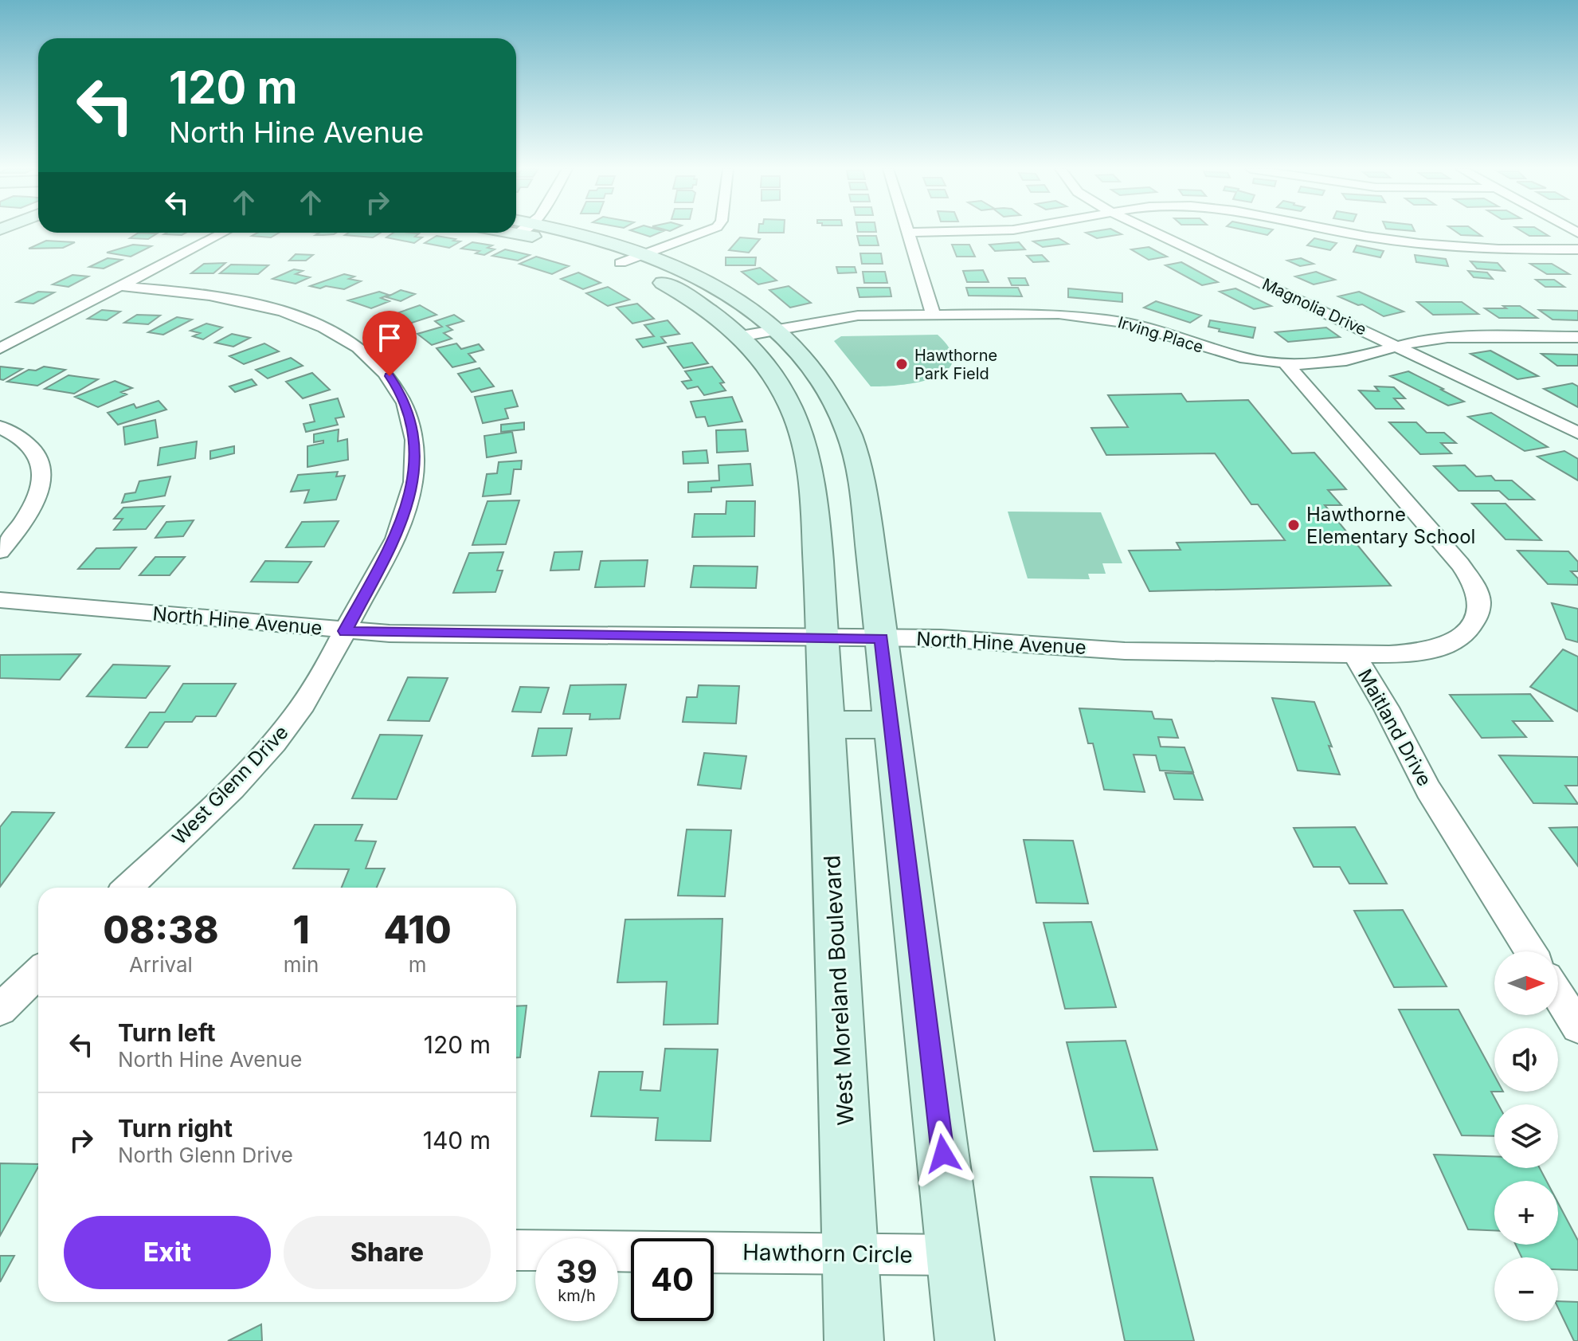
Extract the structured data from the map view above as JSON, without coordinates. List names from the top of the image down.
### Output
{
  "streets": {
    "street": [
      "Magnolia Drive",
      "Irving Place",
      "North Hine Avenue",
      "Maitland Drive",
      "West Glenn Drive",
      "West Moreland Boulevard",
      "Hawthorn Circle"
    ]
  },
  "crossings": [
    ["Magnolia Drive", "Irving Place"],
    ["Irving Place", "Maitland Drive"],
    ["Irving Place", "West Moreland Boulevard"],
    ["North Hine Avenue", "Maitland Drive"],
    ["North Hine Avenue", "West Glenn Drive"],
    ["North Hine Avenue", "West Moreland Boulevard"],
    ["West Moreland Boulevard", "Hawthorn Circle"]
  ],
  "places": ["Hawthorne Park Field", "Hawthorne Elementary School"],
  "north": "right",
  "page": {
    "turn": ["120 m", "North Hine Avenue"],
    "eta": [
      "08:38",
      "Arrival",
      "1",
      "min",
      "410",
      "m"
    ],
    "map_buttons": ["+", "−"],
    "list": [
      {
        "name": "Turn left",
        "note": "North Hine Avenue",
        "value": "120 m"
      },
      {
        "name": "Turn right",
        "note": "North Glenn Drive",
        "value": "140 m"
      }
    ],
    "buttons": ["Exit", "Share"],
    "speed": "39 km/h",
    "limit": "40"
  }
}
